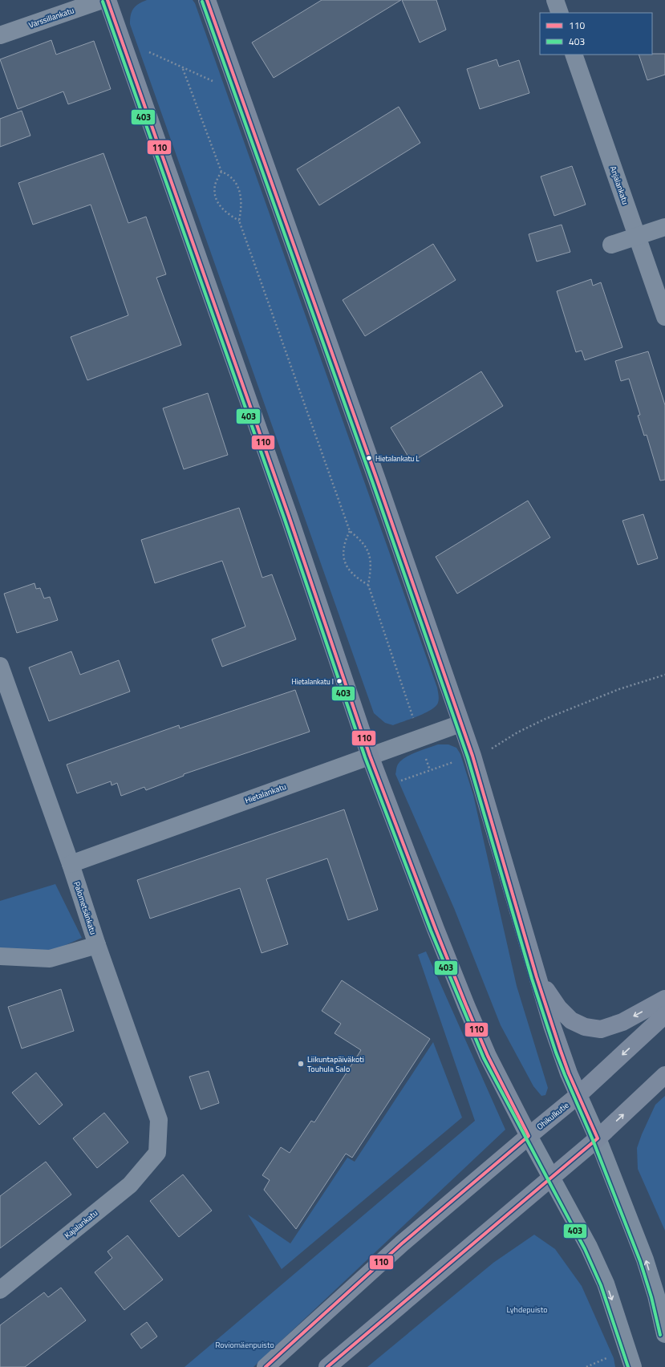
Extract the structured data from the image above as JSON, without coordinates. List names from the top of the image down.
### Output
{
  "streets": {
    "main road": ["Ohikulkutie"],
    "street": [
      "Varssillankatu",
      "Anjalankatu",
      "Hietalankatu",
      "Palometsänkatu",
      "Kajalankatu"
    ]
  },
  "crossings": [
    ["Hietalankatu", "Palometsänkatu"],
    ["Palometsänkatu", "Kajalankatu"]
  ],
  "parks": ["Lyhdepuisto", "Roviomäenpuisto"],
  "places": ["Hietalankatu L", "Hietalankatu I", "Liikuntapäiväkoti Touhula Salo"],
  "lines": ["transit line 110", "transit line 403"],
  "legend": ["110", "403"]
}
